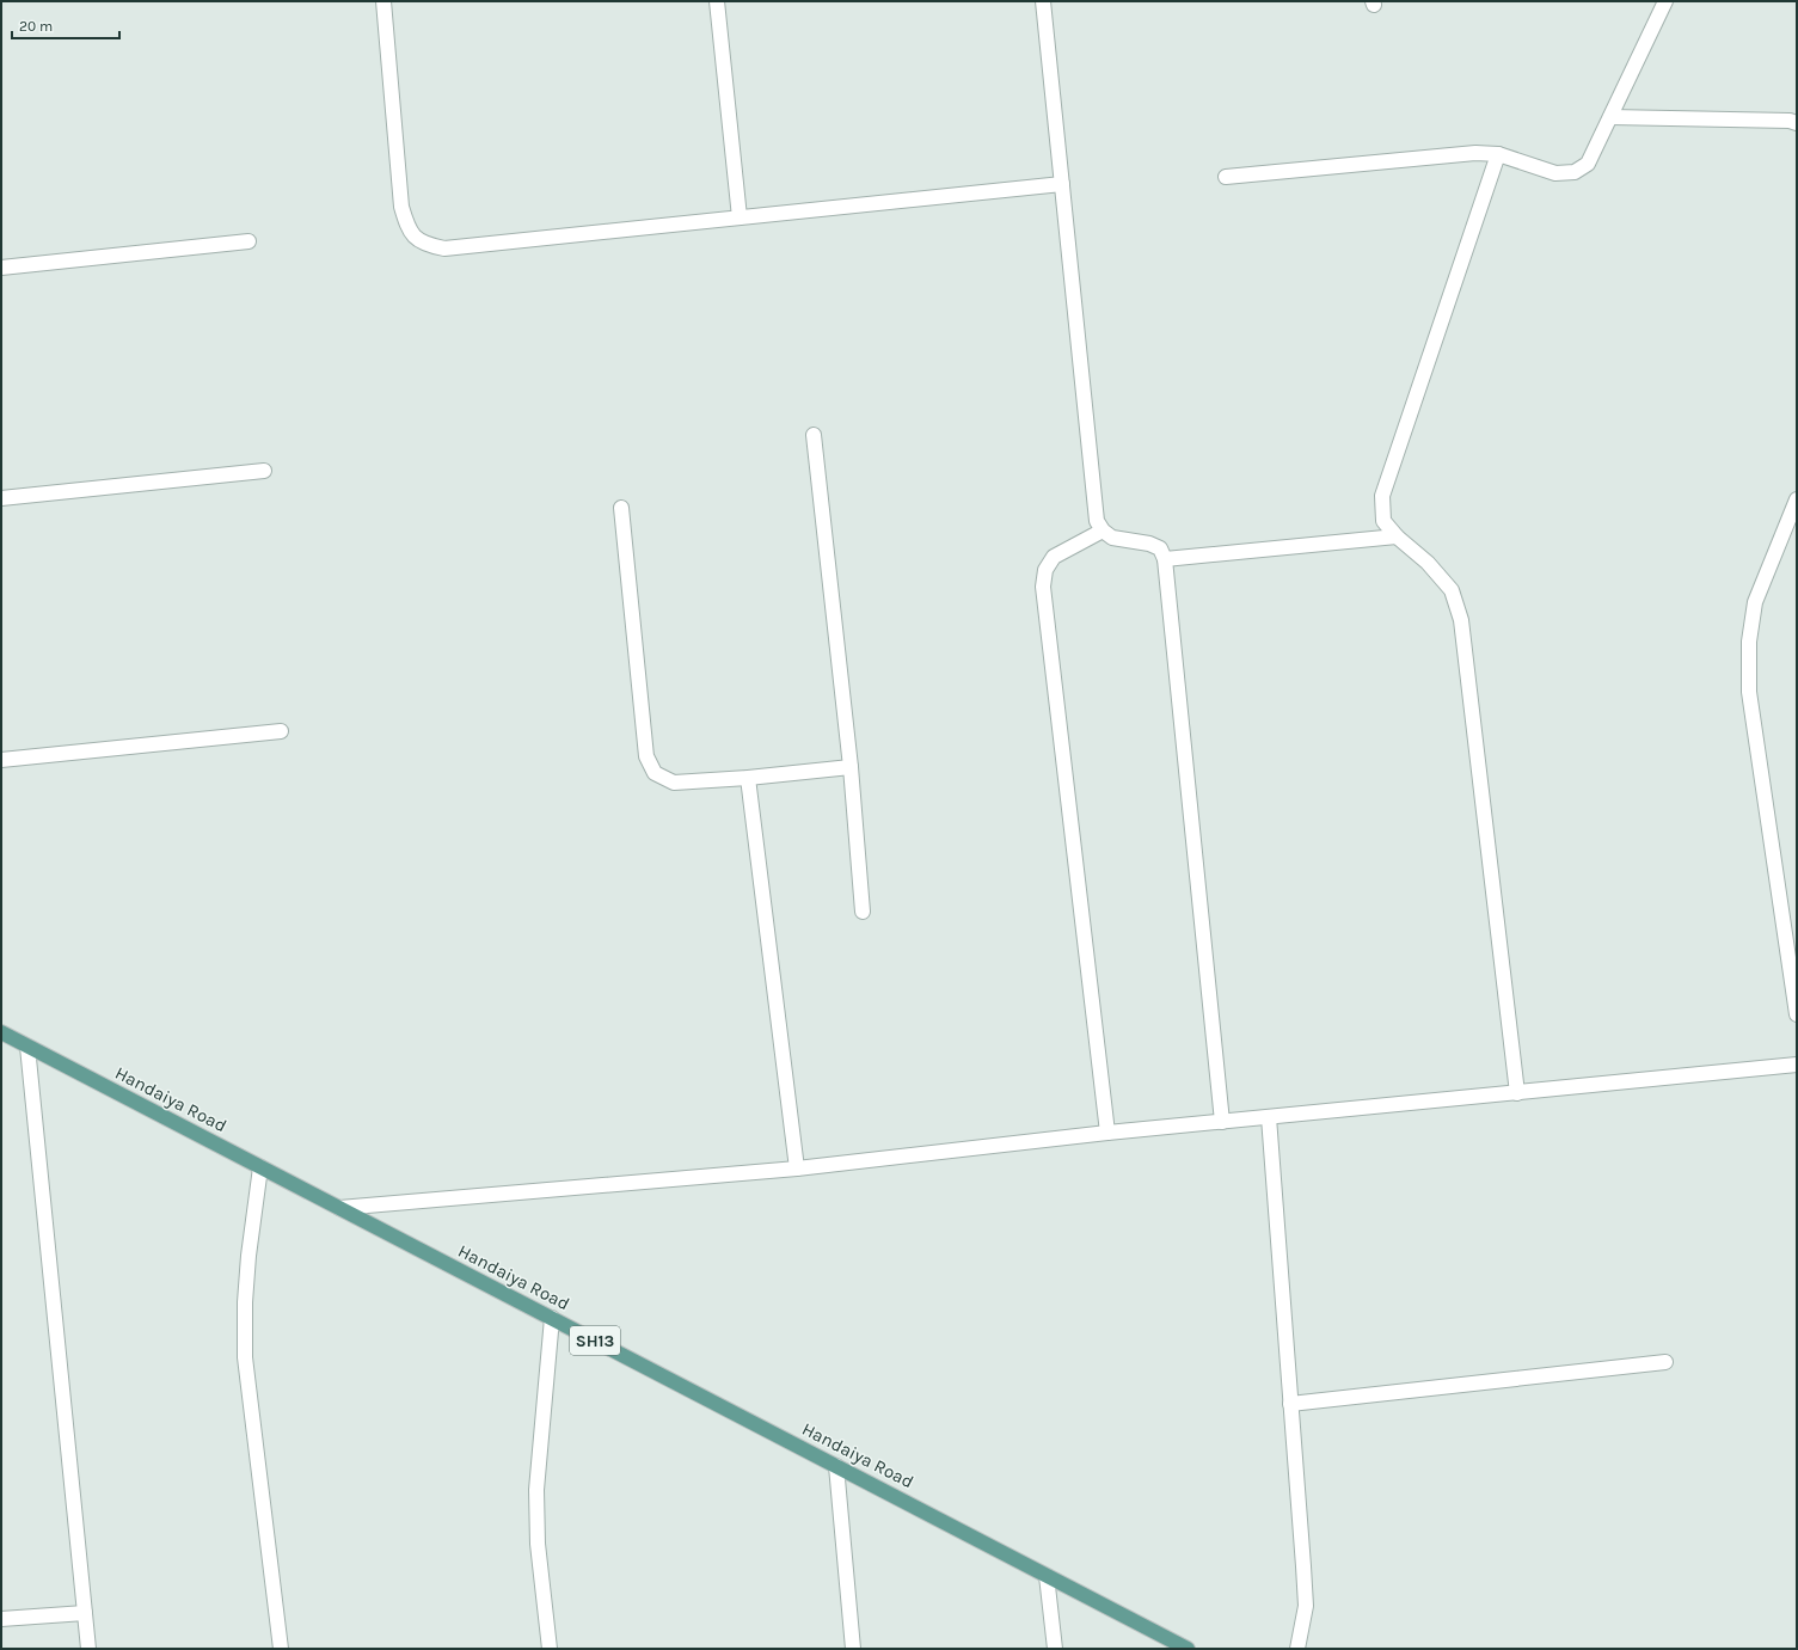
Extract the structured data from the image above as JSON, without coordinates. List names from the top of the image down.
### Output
{
  "streets": {
    "main road": ["Handaiya Road", "SH13"]
  },
  "scale_bar": "20 m"
}
